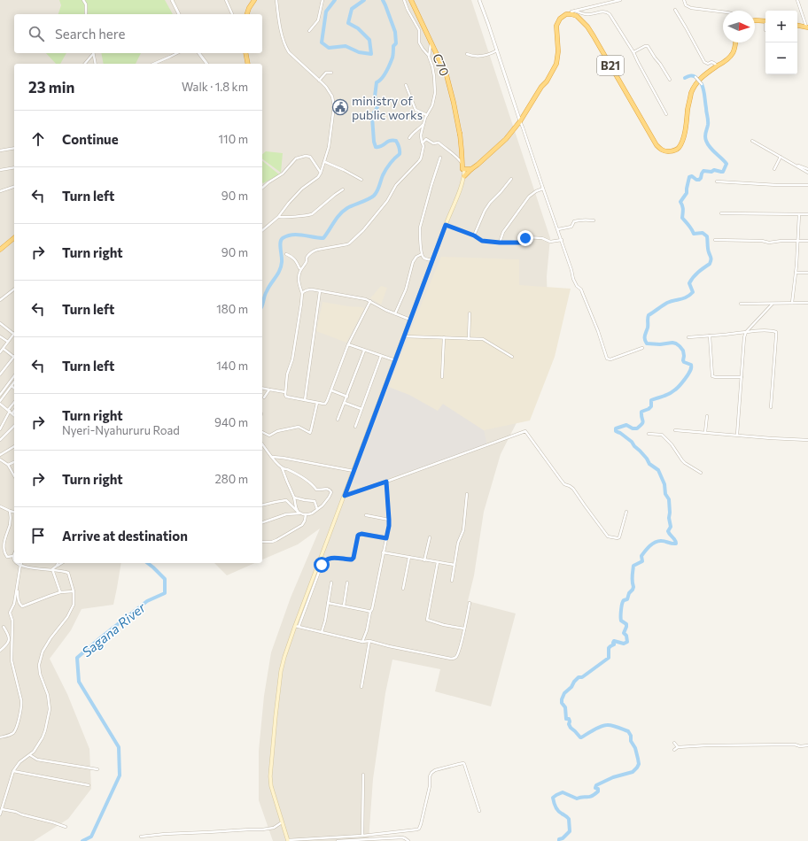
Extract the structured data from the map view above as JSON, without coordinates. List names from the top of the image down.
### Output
{
  "streets": {
    "highway": ["C70", "B21"]
  },
  "water": ["Sagana River"],
  "places": {
    "public building": ["ministry of public works"]
  },
  "north": "right",
  "page": {
    "map_buttons": ["+", "−"],
    "search": "Search here",
    "heading": ["23 min", "Walk · 1.8 km"],
    "list": [
      ["Continue", "110 m"],
      ["Turn left", "90 m"],
      ["Turn right", "90 m"],
      ["Turn left", "180 m"],
      ["Turn left", "140 m"],
      ["Turn right", "Nyeri-Nyahururu Road", "940 m"],
      ["Turn right", "280 m"],
      "Arrive at destination"
    ]
  }
}
